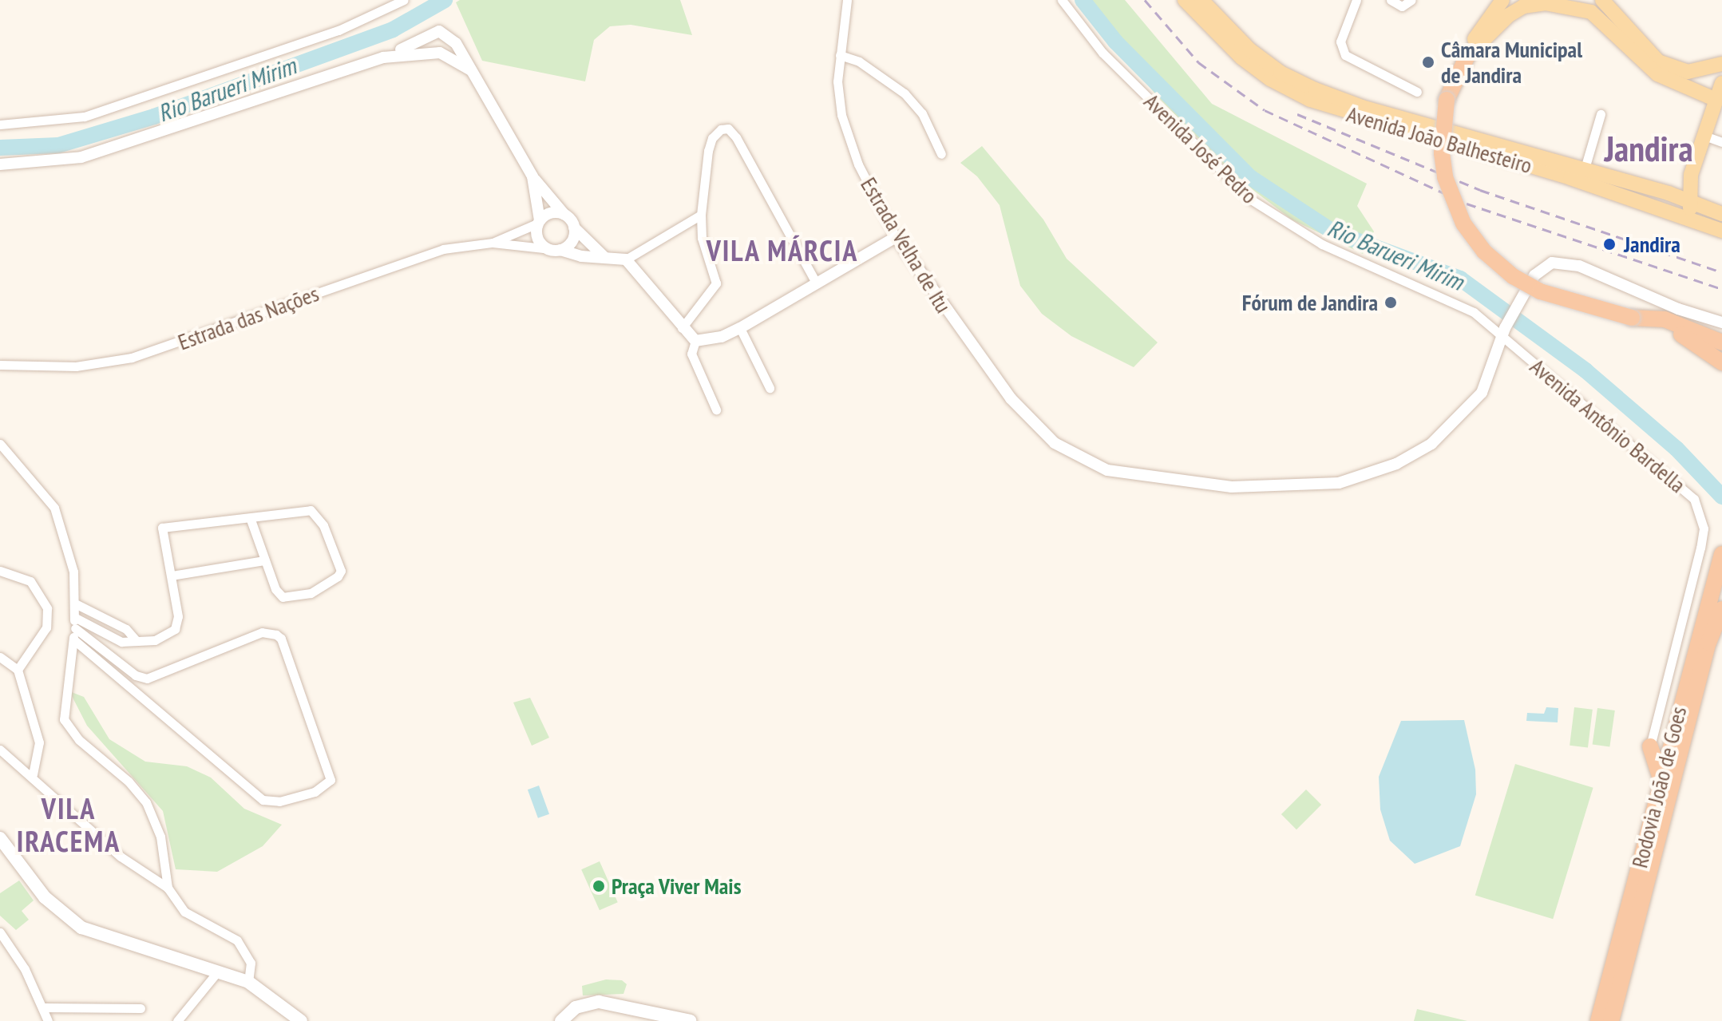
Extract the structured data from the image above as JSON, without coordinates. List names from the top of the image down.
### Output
{
  "streets": {
    "highway": ["Rodovia João de Goes"],
    "main road": ["Avenida João Balhesteiro"],
    "street": [
      "Avenida José Pedro",
      "Estrada Velha de Itu",
      "Estrada das Nações",
      "Avenida Antônio Bardella"
    ]
  },
  "crossings": [
    ["Avenida José Pedro", "Estrada Velha de Itu"],
    ["Avenida José Pedro", "Avenida Antônio Bardella"],
    ["Estrada Velha de Itu", "Avenida Antônio Bardella"]
  ],
  "districts": ["Jandira", "VILA MÁRCIA", "VILA IRACEMA"],
  "water": ["Rio Barueri Mirim"],
  "places": [
    "Câmara Municipal de Jandira",
    "Jandira",
    "Fórum de Jandira",
    "Praça Viver Mais"
  ]
}
